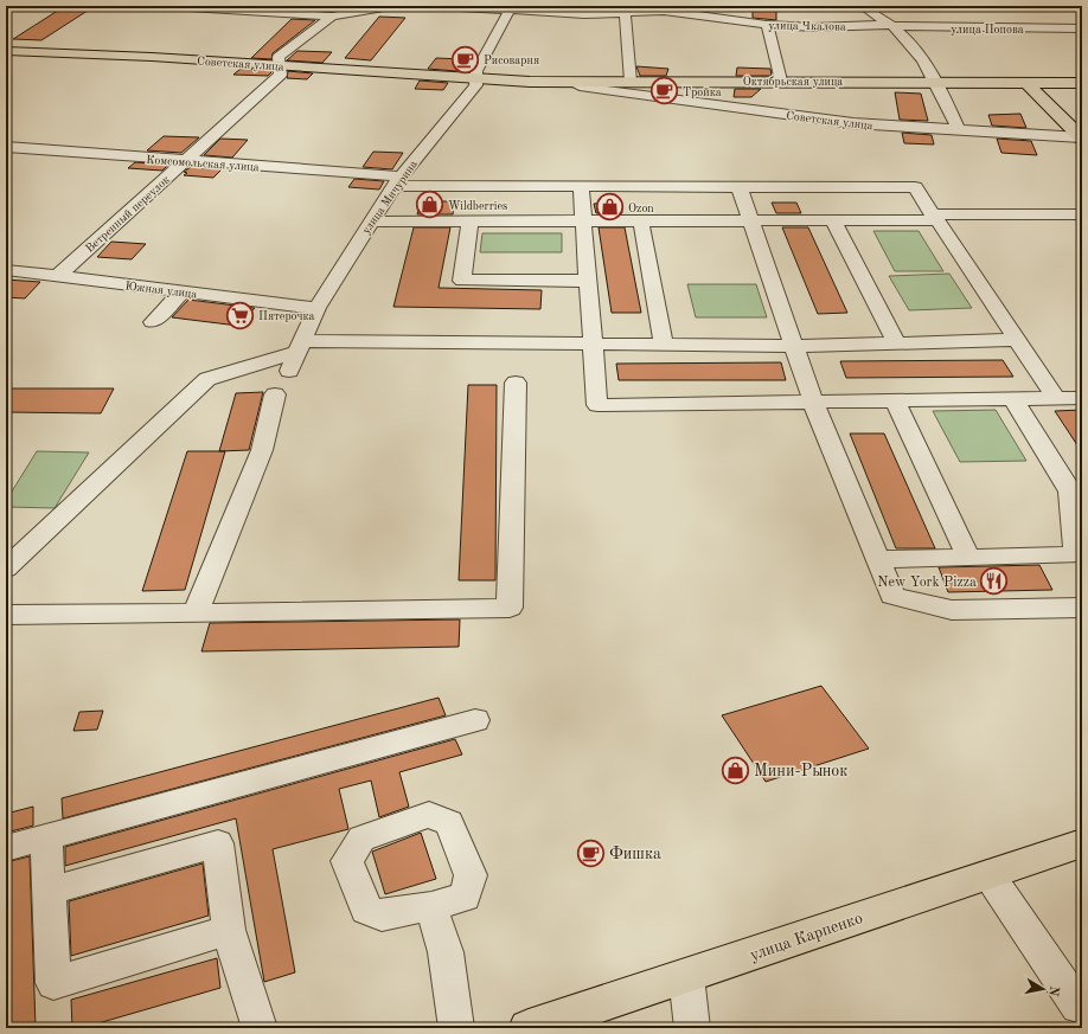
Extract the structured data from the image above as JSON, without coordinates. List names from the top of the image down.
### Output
{
  "streets": {
    "main road": ["Советская улица", "Октябрьская улица", "улица Карпенко"],
    "street": [
      "улица Чкалова",
      "улица Попова",
      "Комсомольская улица",
      "улица Мичурина",
      "Ветренный переулок",
      "Южная улица"
    ]
  },
  "crossings": [
    ["улица Чкалова", "улица Попова"],
    ["улица Чкалова", "улица Мичурина"],
    ["Советская улица", "Октябрьская улица"],
    ["Советская улица", "улица Мичурина"],
    ["Советская улица", "Ветренный переулок"],
    ["Октябрьская улица", "улица Мичурина"],
    ["Комсомольская улица", "улица Мичурина"],
    ["Комсомольская улица", "Ветренный переулок"],
    ["улица Мичурина", "Южная улица"],
    ["Ветренный переулок", "Южная улица"]
  ],
  "places": {
    "cafe": ["Рисоварня", "Тройка", "Фишка"],
    "shop": ["Wildberries", "Ozon", "Мини-Рынок"],
    "supermarket": ["Пятерочка"],
    "restaurant": ["New York Pizza"]
  },
  "north": "right"
}
